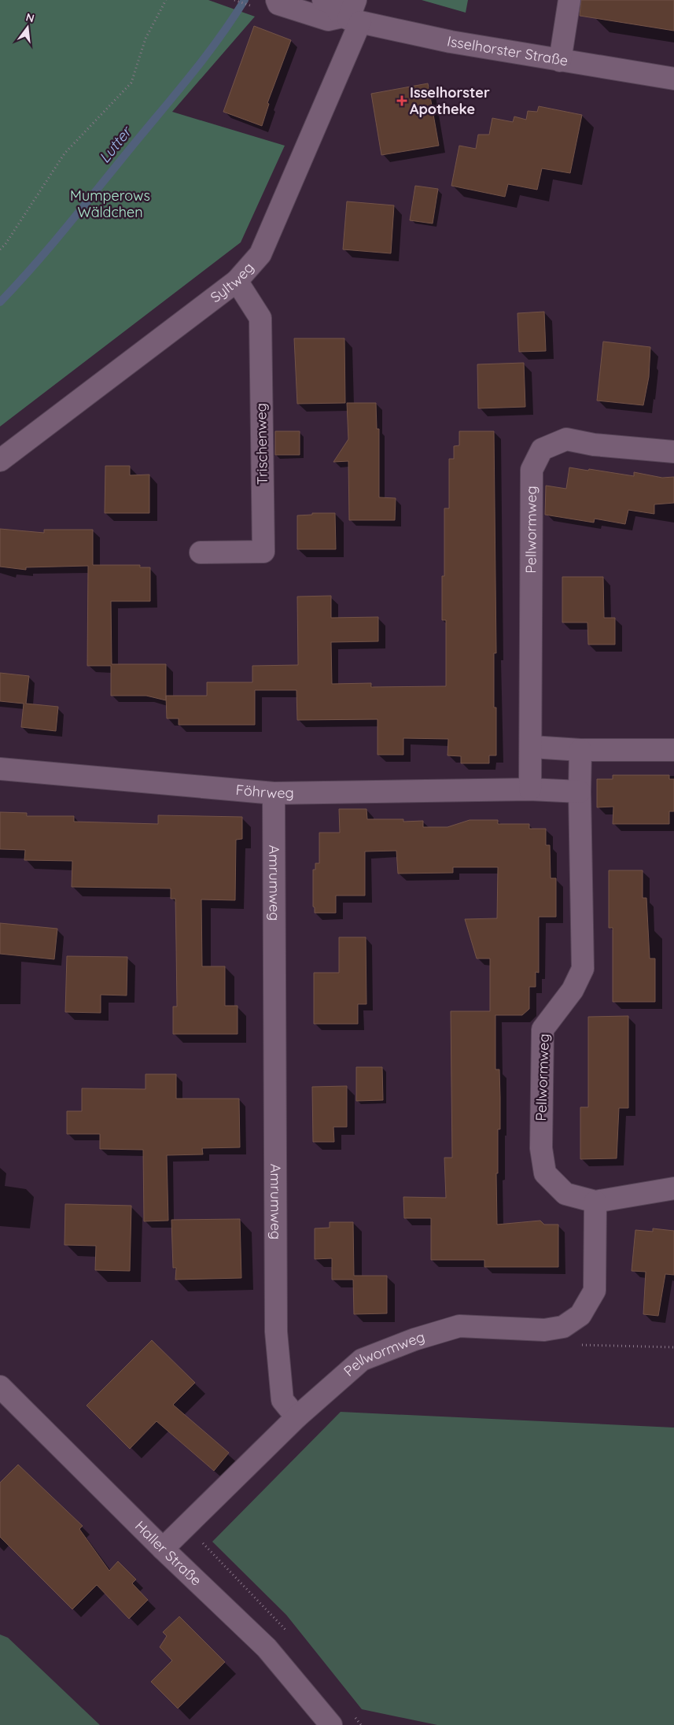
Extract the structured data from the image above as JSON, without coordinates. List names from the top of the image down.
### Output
{
  "streets": {
    "street": [
      "Isselhorster Straße",
      "Syltweg",
      "Trischenweg",
      "Pellwormweg",
      "Föhrweg",
      "Amrumweg",
      "Haller Straße"
    ]
  },
  "crossings": [
    ["Isselhorster Straße", "Syltweg"],
    ["Syltweg", "Trischenweg"],
    ["Pellwormweg", "Föhrweg"],
    ["Pellwormweg", "Amrumweg"],
    ["Föhrweg", "Amrumweg"]
  ],
  "water": ["Lutter"],
  "parks": ["Mumperows Wäldchen"],
  "places": {
    "health": ["Isselhorster Apotheke"]
  },
  "north": "top"
}
